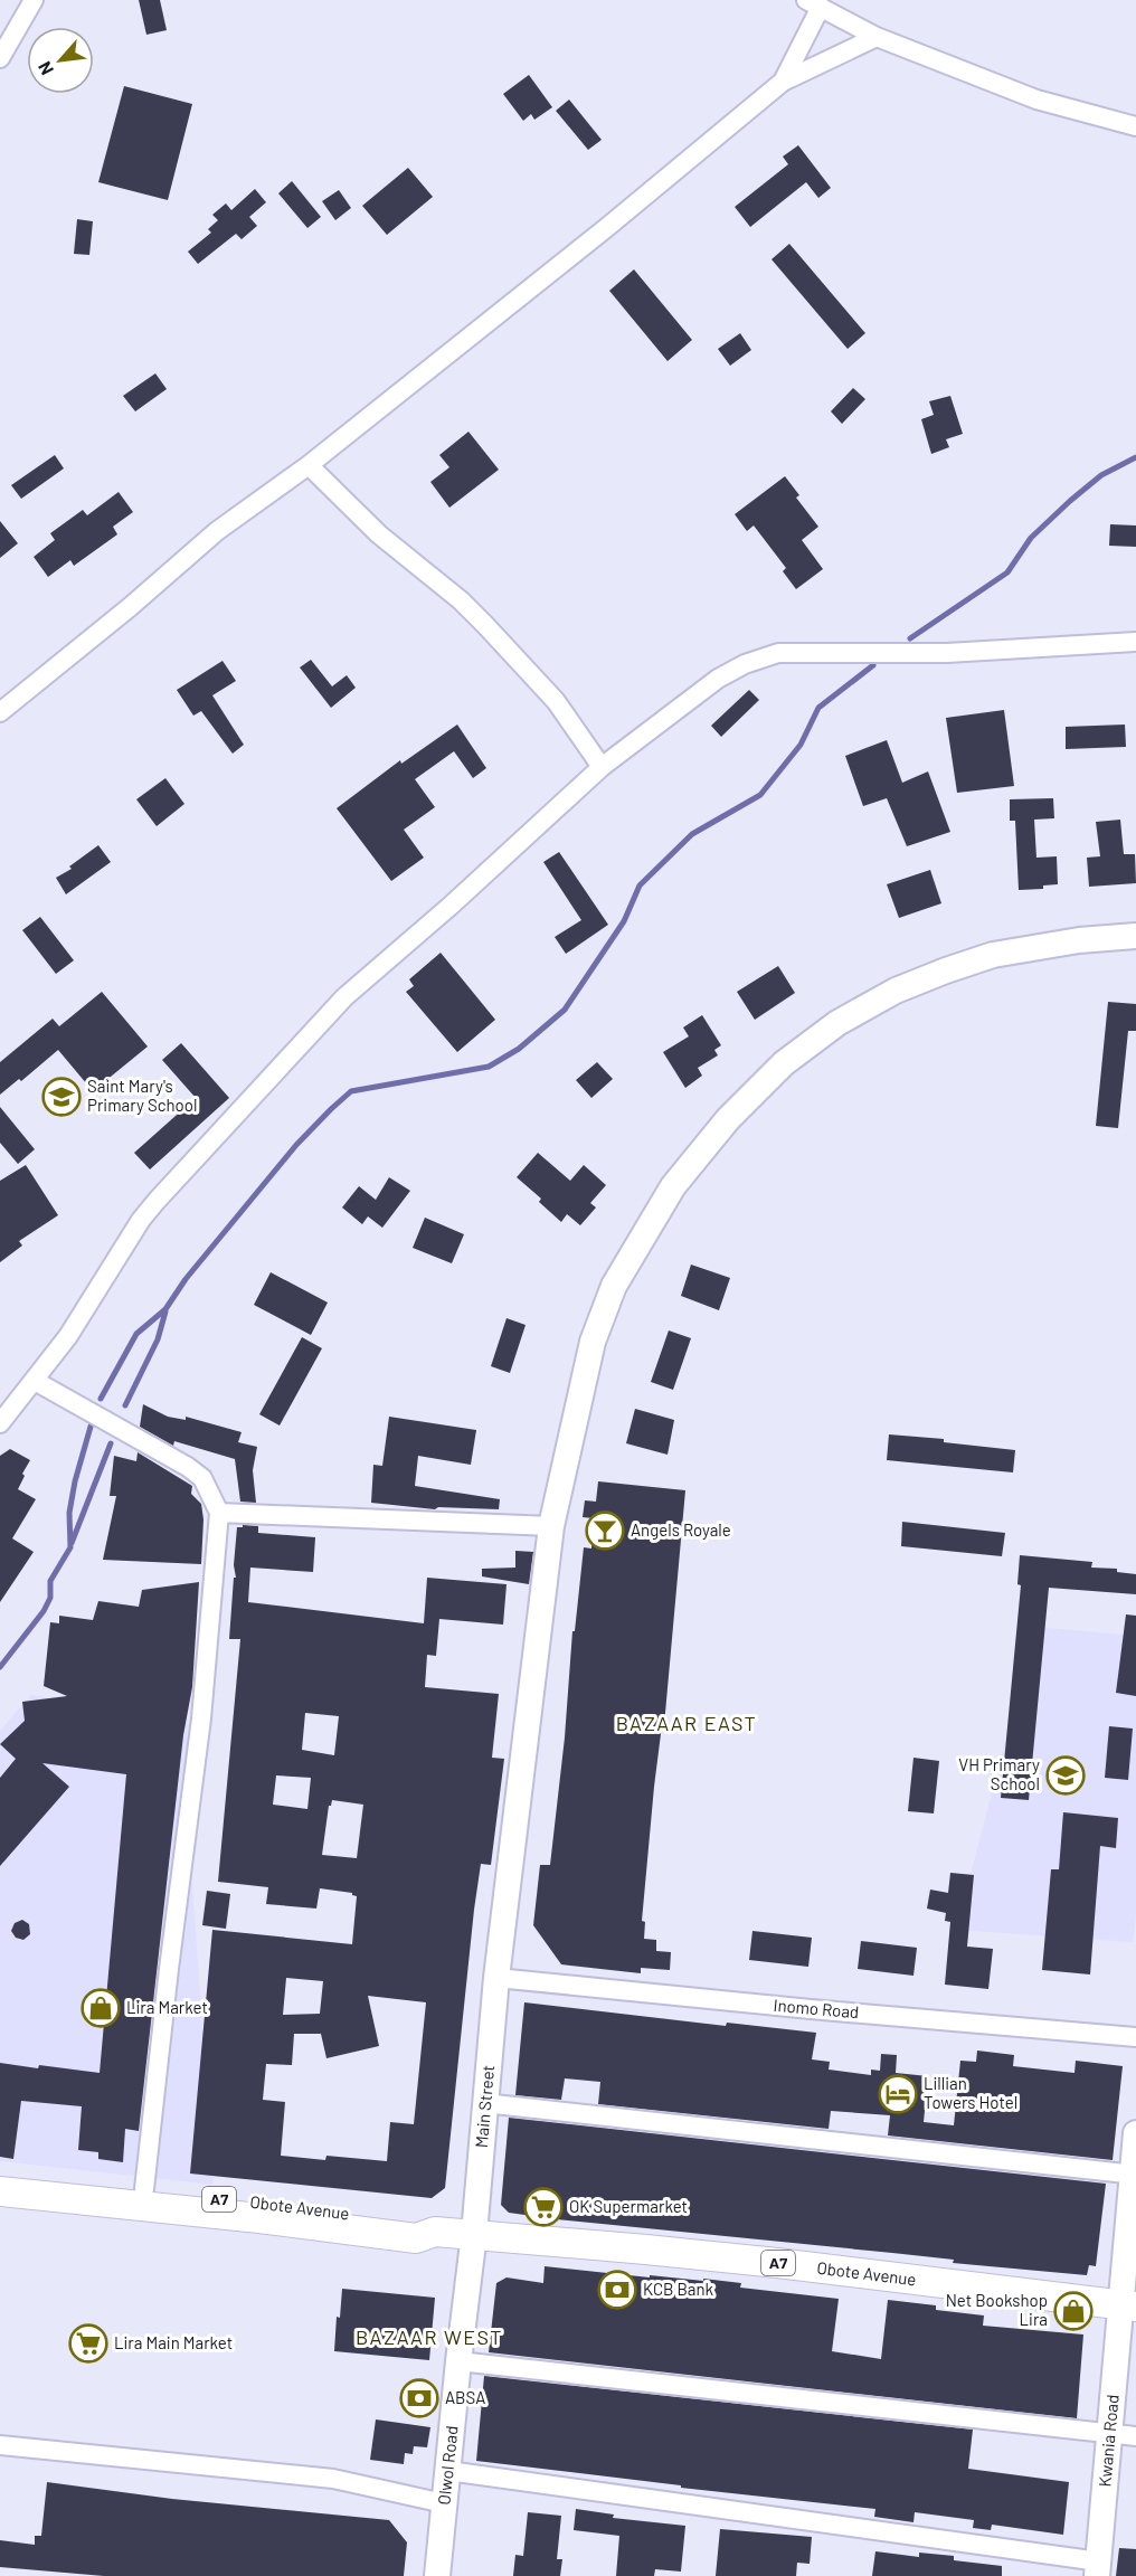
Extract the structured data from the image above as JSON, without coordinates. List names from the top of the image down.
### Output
{
  "streets": {
    "main road": ["A7", "Obote Avenue"],
    "street": [
      "Inomo Road",
      "Main Street",
      "Kwania Road",
      "Olwol Road"
    ]
  },
  "crossings": [
    ["Inomo Road", "Main Street"],
    ["Main Street", "Obote Avenue"],
    ["Main Street", "Olwol Road"],
    ["Obote Avenue", "Kwania Road"],
    ["Obote Avenue", "Olwol Road"]
  ],
  "districts": ["BAZAAR EAST", "BAZAAR WEST"],
  "places": {
    "school or university": ["Saint Mary's Primary School", "VH Primary School"],
    "bar": ["Angels Royale"],
    "shop": ["Lira Market", "Net Bookshop Lira"],
    "hotel": ["Lillian Towers Hotel"],
    "supermarket": ["OK Supermarket", "Lira Main Market"],
    "bank": ["KCB Bank", "ABSA"]
  },
  "north": "bottom left"
}
